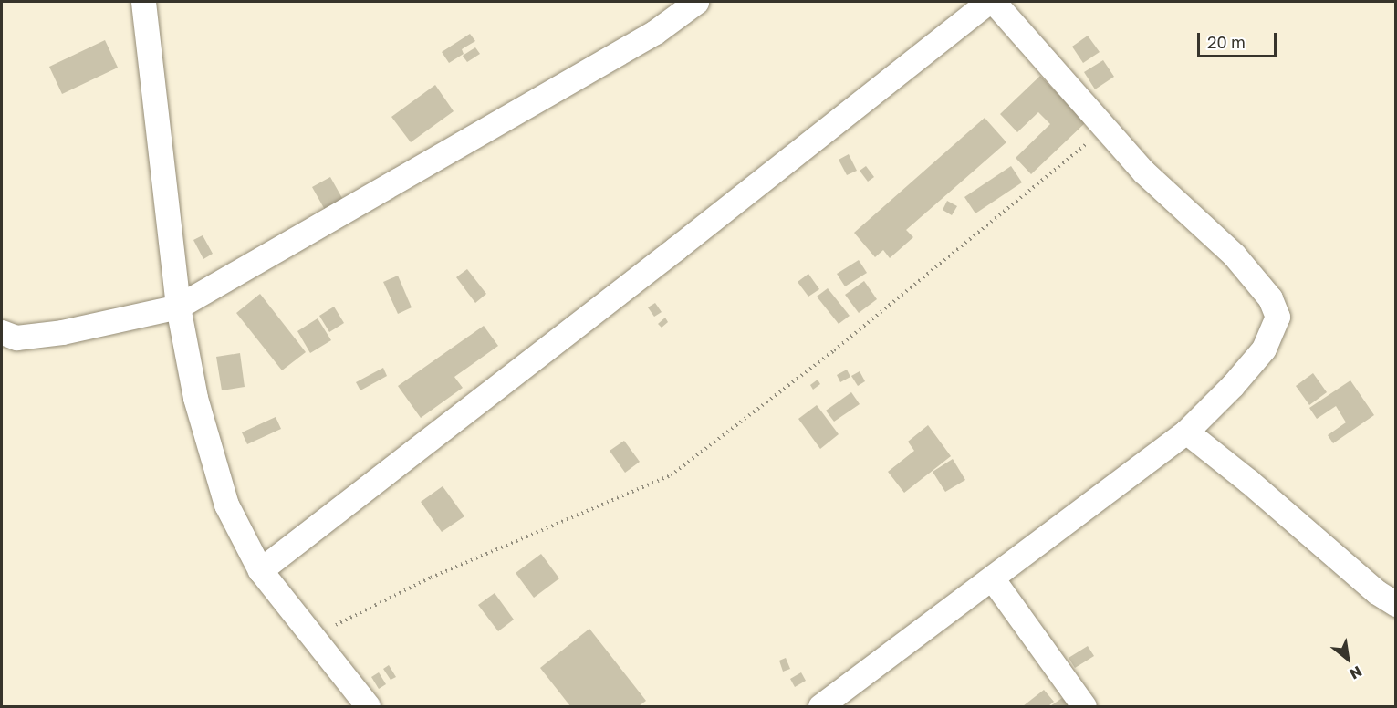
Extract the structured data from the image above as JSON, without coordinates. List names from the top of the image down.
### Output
{
  "scale_bar": "20 m",
  "north": "bottom right"
}
